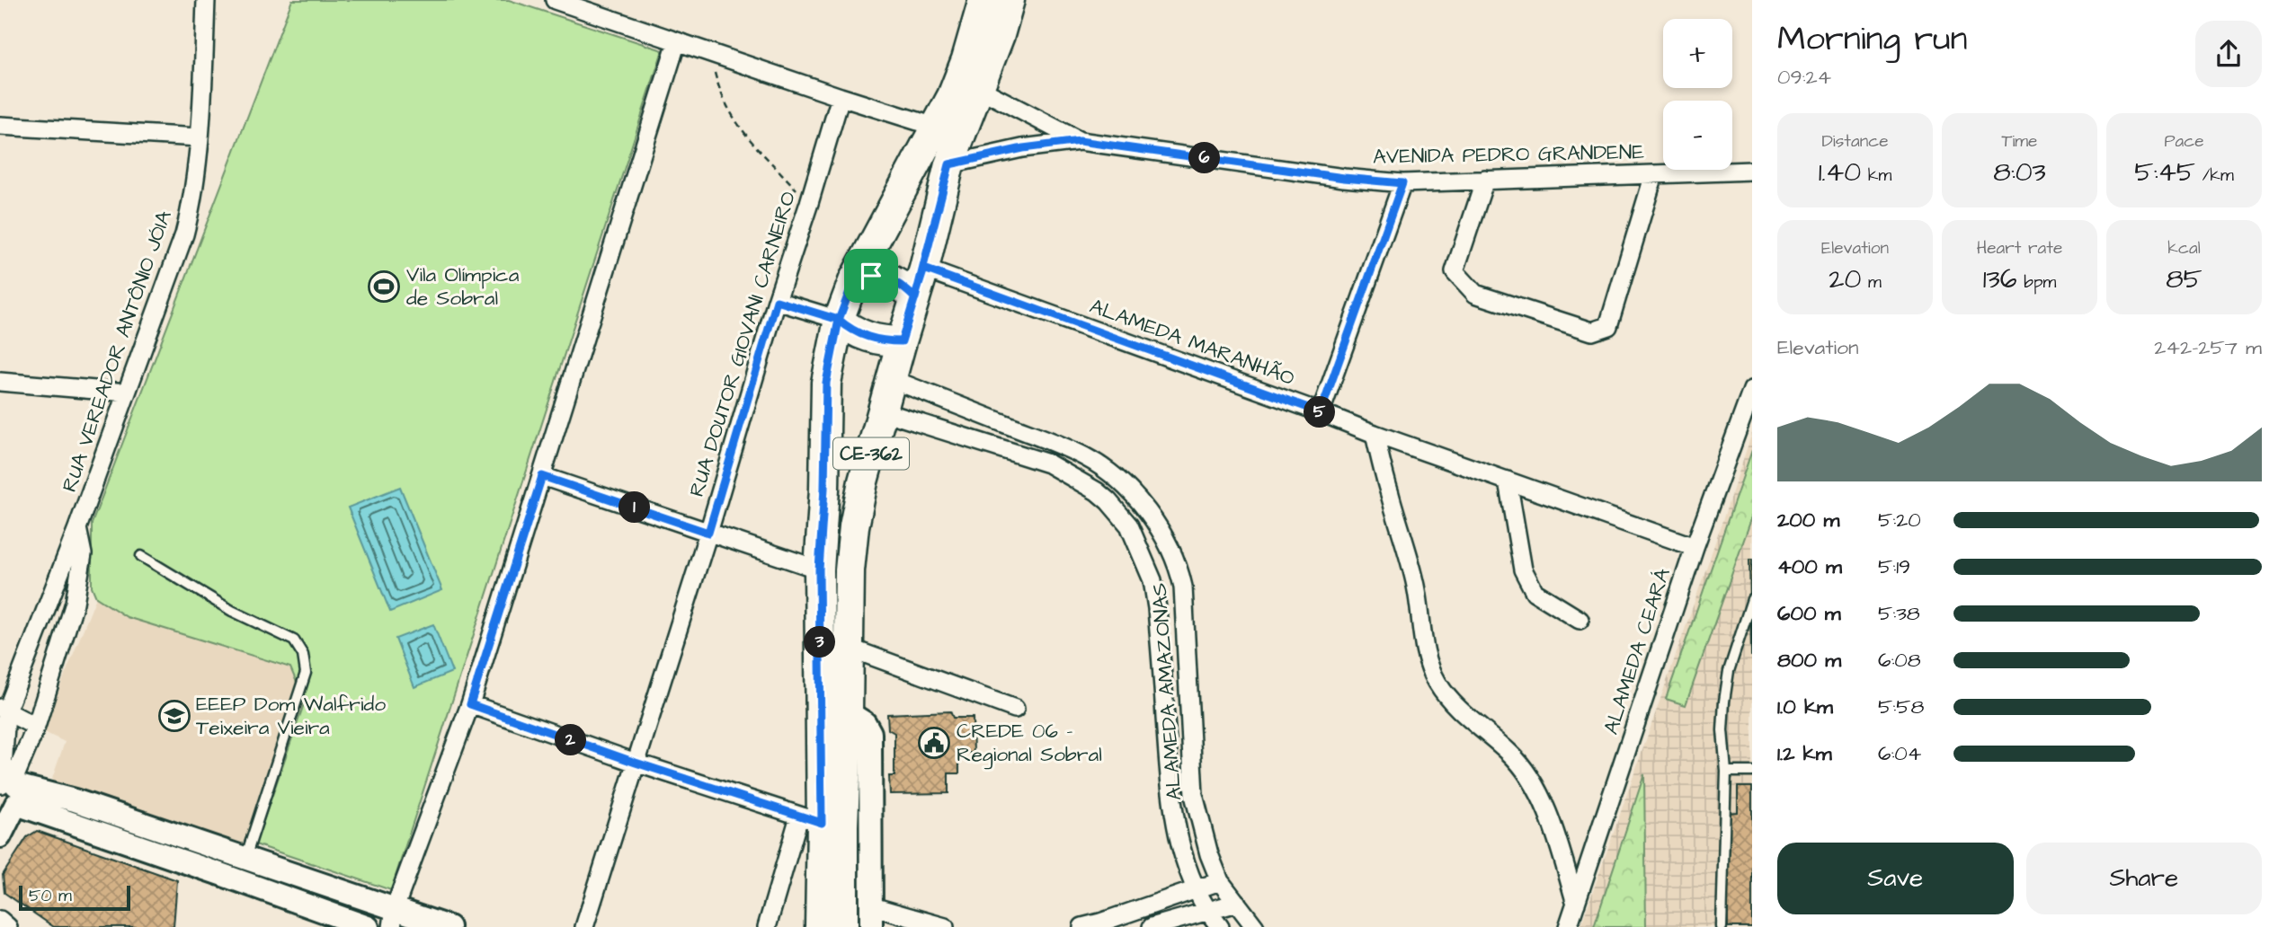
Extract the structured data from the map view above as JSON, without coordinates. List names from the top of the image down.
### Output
{
  "streets": {
    "main road": ["CE-362"],
    "street": [
      "AVENIDA PEDRO GRANDENE",
      "ALAMEDA MARANHÃO",
      "RUA DOUTOR GIOVANI CARNEIRO",
      "RUA VEREADOR ANTÔNIO JÓIA",
      "ALAMEDA CEARÁ",
      "ALAMEDA AMAZONAS"
    ]
  },
  "crossings": [
    ["AVENIDA PEDRO GRANDENE", "CE-362"],
    ["ALAMEDA MARANHÃO", "CE-362"],
    ["ALAMEDA MARANHÃO", "ALAMEDA CEARÁ"],
    ["CE-362", "ALAMEDA AMAZONAS"]
  ],
  "places": {
    "sports": ["Vila Olímpica de Sobral"],
    "school or university": ["EEEP Dom Walfrido Teixeira Vieira"],
    "public building": ["CREDE 06 - Regional Sobral"]
  },
  "scale_bar": "50 m",
  "page": {
    "heading": ["Morning run", "09:24"],
    "map_buttons": ["+", "−"],
    "stats": [
      ["Distance", "1.40 km"],
      ["Time", "8:03"],
      ["Pace", "5:45 /km"],
      ["Elevation", "20 m"],
      ["Heart rate", "136 bpm"],
      ["kcal", "85"]
    ],
    "pins": [
      "6",
      "5",
      "1",
      "3",
      "2"
    ],
    "chart": ["Elevation", "242–257 m"],
    "list": [
      {
        "name": "200 m",
        "note": "5:20"
      },
      {
        "name": "400 m",
        "note": "5:19"
      },
      {
        "name": "600 m",
        "note": "5:38"
      },
      {
        "name": "800 m",
        "note": "6:08"
      },
      {
        "name": "1.0 km",
        "note": "5:58"
      },
      {
        "name": "1.2 km",
        "note": "6:04"
      }
    ],
    "buttons": ["Save", "Share"],
    "scale": "50 m"
  }
}
